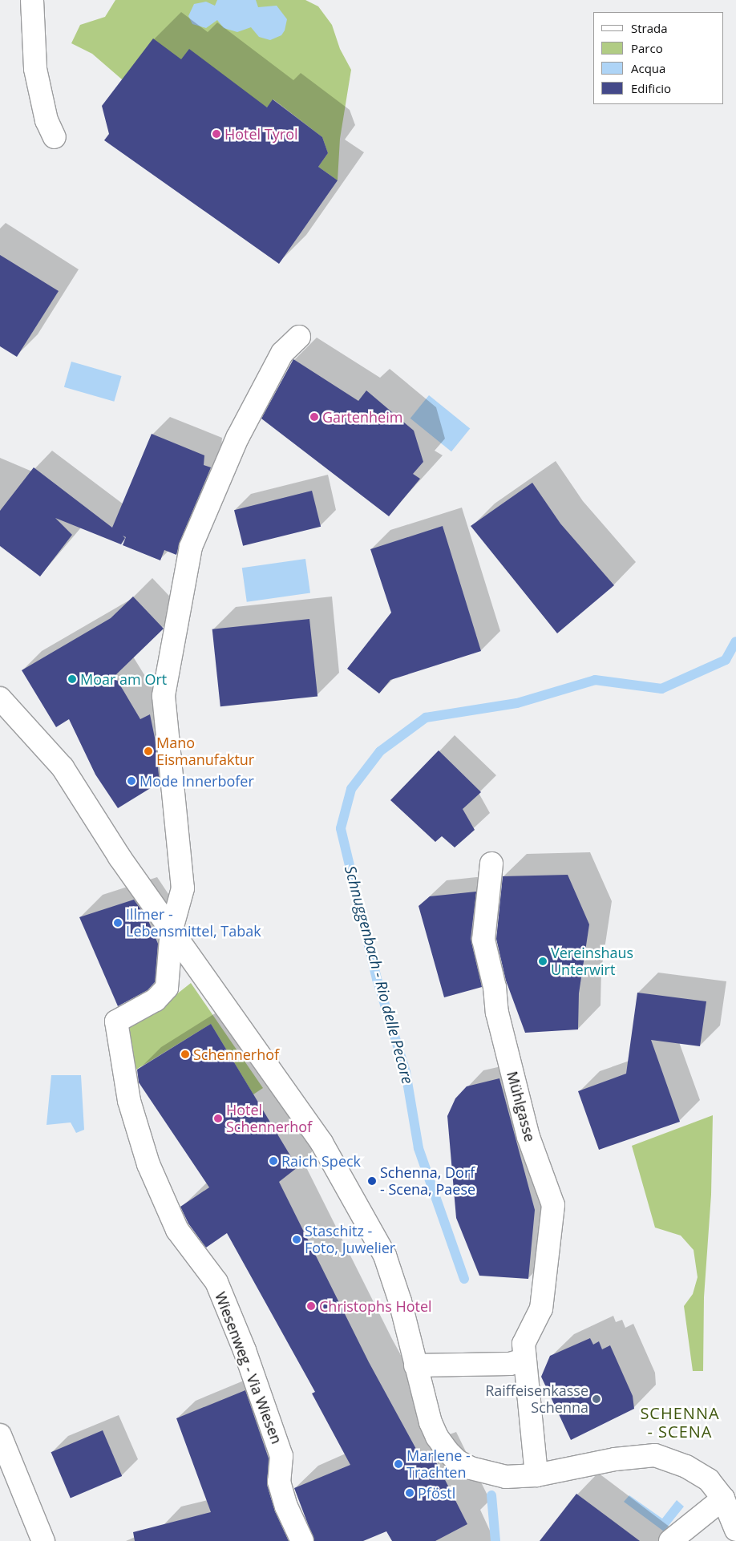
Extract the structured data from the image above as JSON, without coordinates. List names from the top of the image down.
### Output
{
  "streets": {
    "street": ["Mühlgasse", "Wiesenweg - Via Wiesen"]
  },
  "districts": ["SCHENNA - SCENA"],
  "water": ["Schnuggenbach - Rio delle Pecore"],
  "places": [
    "Hotel Tyrol",
    "Gartenheim",
    "Moar am Ort",
    "Mano Eismanufaktur",
    "Mode Innerbofer",
    "Illmer - Lebensmittel, Tabak",
    "Vereinshaus Unterwirt",
    "Schennerhof",
    "Hotel Schennerhof",
    "Raich Speck",
    "Schenna, Dorf - Scena, Paese",
    "Staschitz - Foto, Juwelier",
    "Christophs Hotel",
    "Raiffeisenkasse Schenna",
    "Marlene - Trachten",
    "Pföstl"
  ],
  "legend": [
    "Strada",
    "Parco",
    "Acqua",
    "Edificio"
  ]
}
